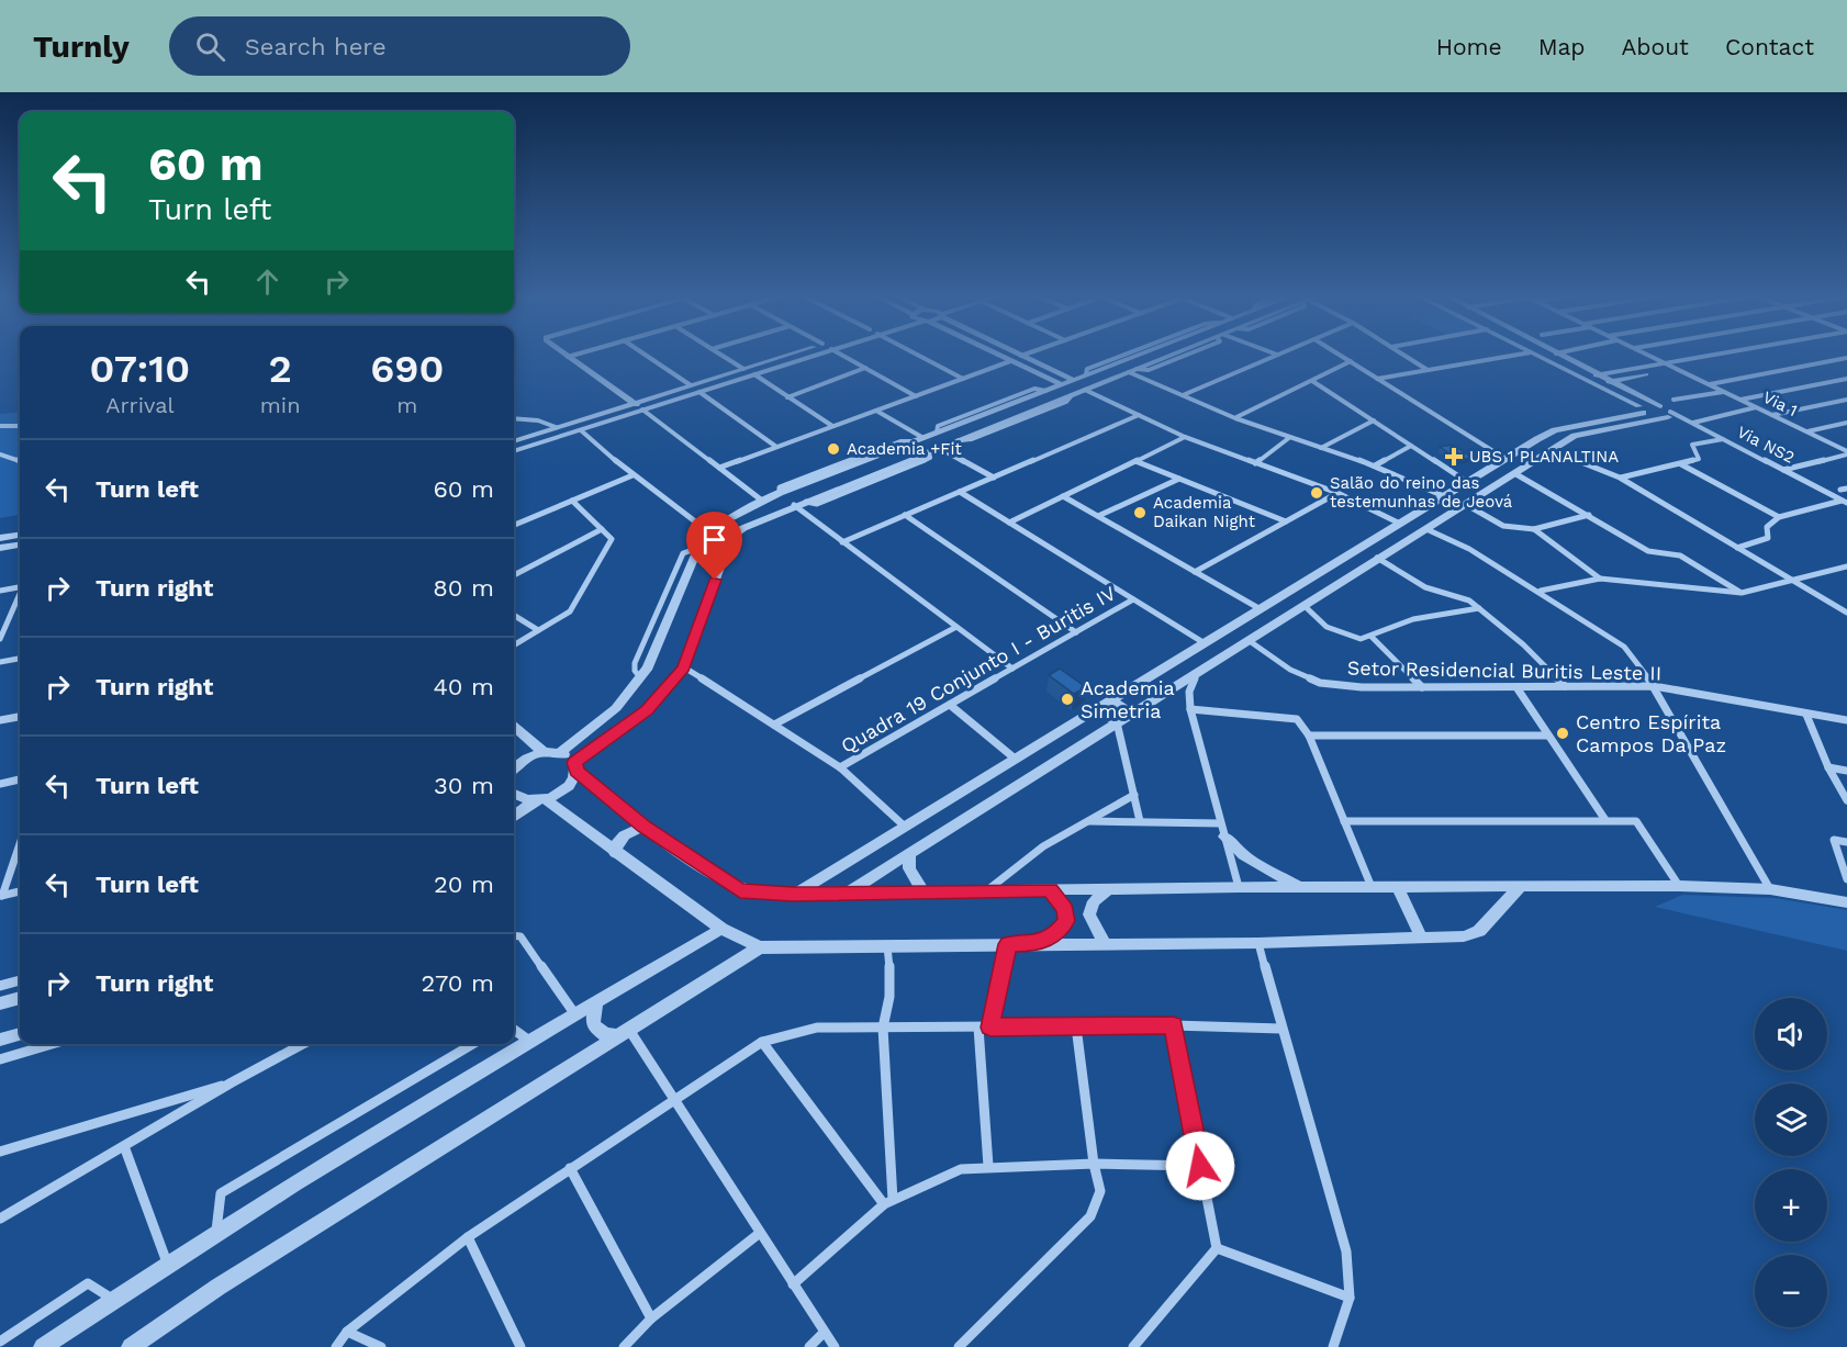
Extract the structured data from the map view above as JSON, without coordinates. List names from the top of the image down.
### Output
{
  "streets": {
    "street": [
      "Via 1",
      "Via NS2",
      "Quadra 19 Conjunto I - Buritis IV",
      "Setor Residencial Buritis Leste II"
    ]
  },
  "places": {
    "other": [
      "Academia +Fit",
      "Salão do reino das testemunhas de Jeová",
      "Academia Daikan Night",
      "Academia Simetria",
      "Centro Espírita Campos Da Paz"
    ],
    "health": ["UBS 1 PLANALTINA"]
  },
  "page": {
    "header": "Turnly",
    "search": "Search here",
    "nav": [
      "Home",
      "Map",
      "About",
      "Contact"
    ],
    "turn": ["60 m", "Turn left"],
    "eta": [
      "07:10",
      "Arrival",
      "2",
      "min",
      "690",
      "m"
    ],
    "list": [
      {
        "name": "Turn left",
        "value": "60 m"
      },
      {
        "name": "Turn right",
        "value": "80 m"
      },
      {
        "name": "Turn right",
        "value": "40 m"
      },
      {
        "name": "Turn left",
        "value": "30 m"
      },
      {
        "name": "Turn left",
        "value": "20 m"
      },
      {
        "name": "Turn right",
        "value": "270 m"
      }
    ],
    "map_buttons": ["+", "−"]
  }
}
